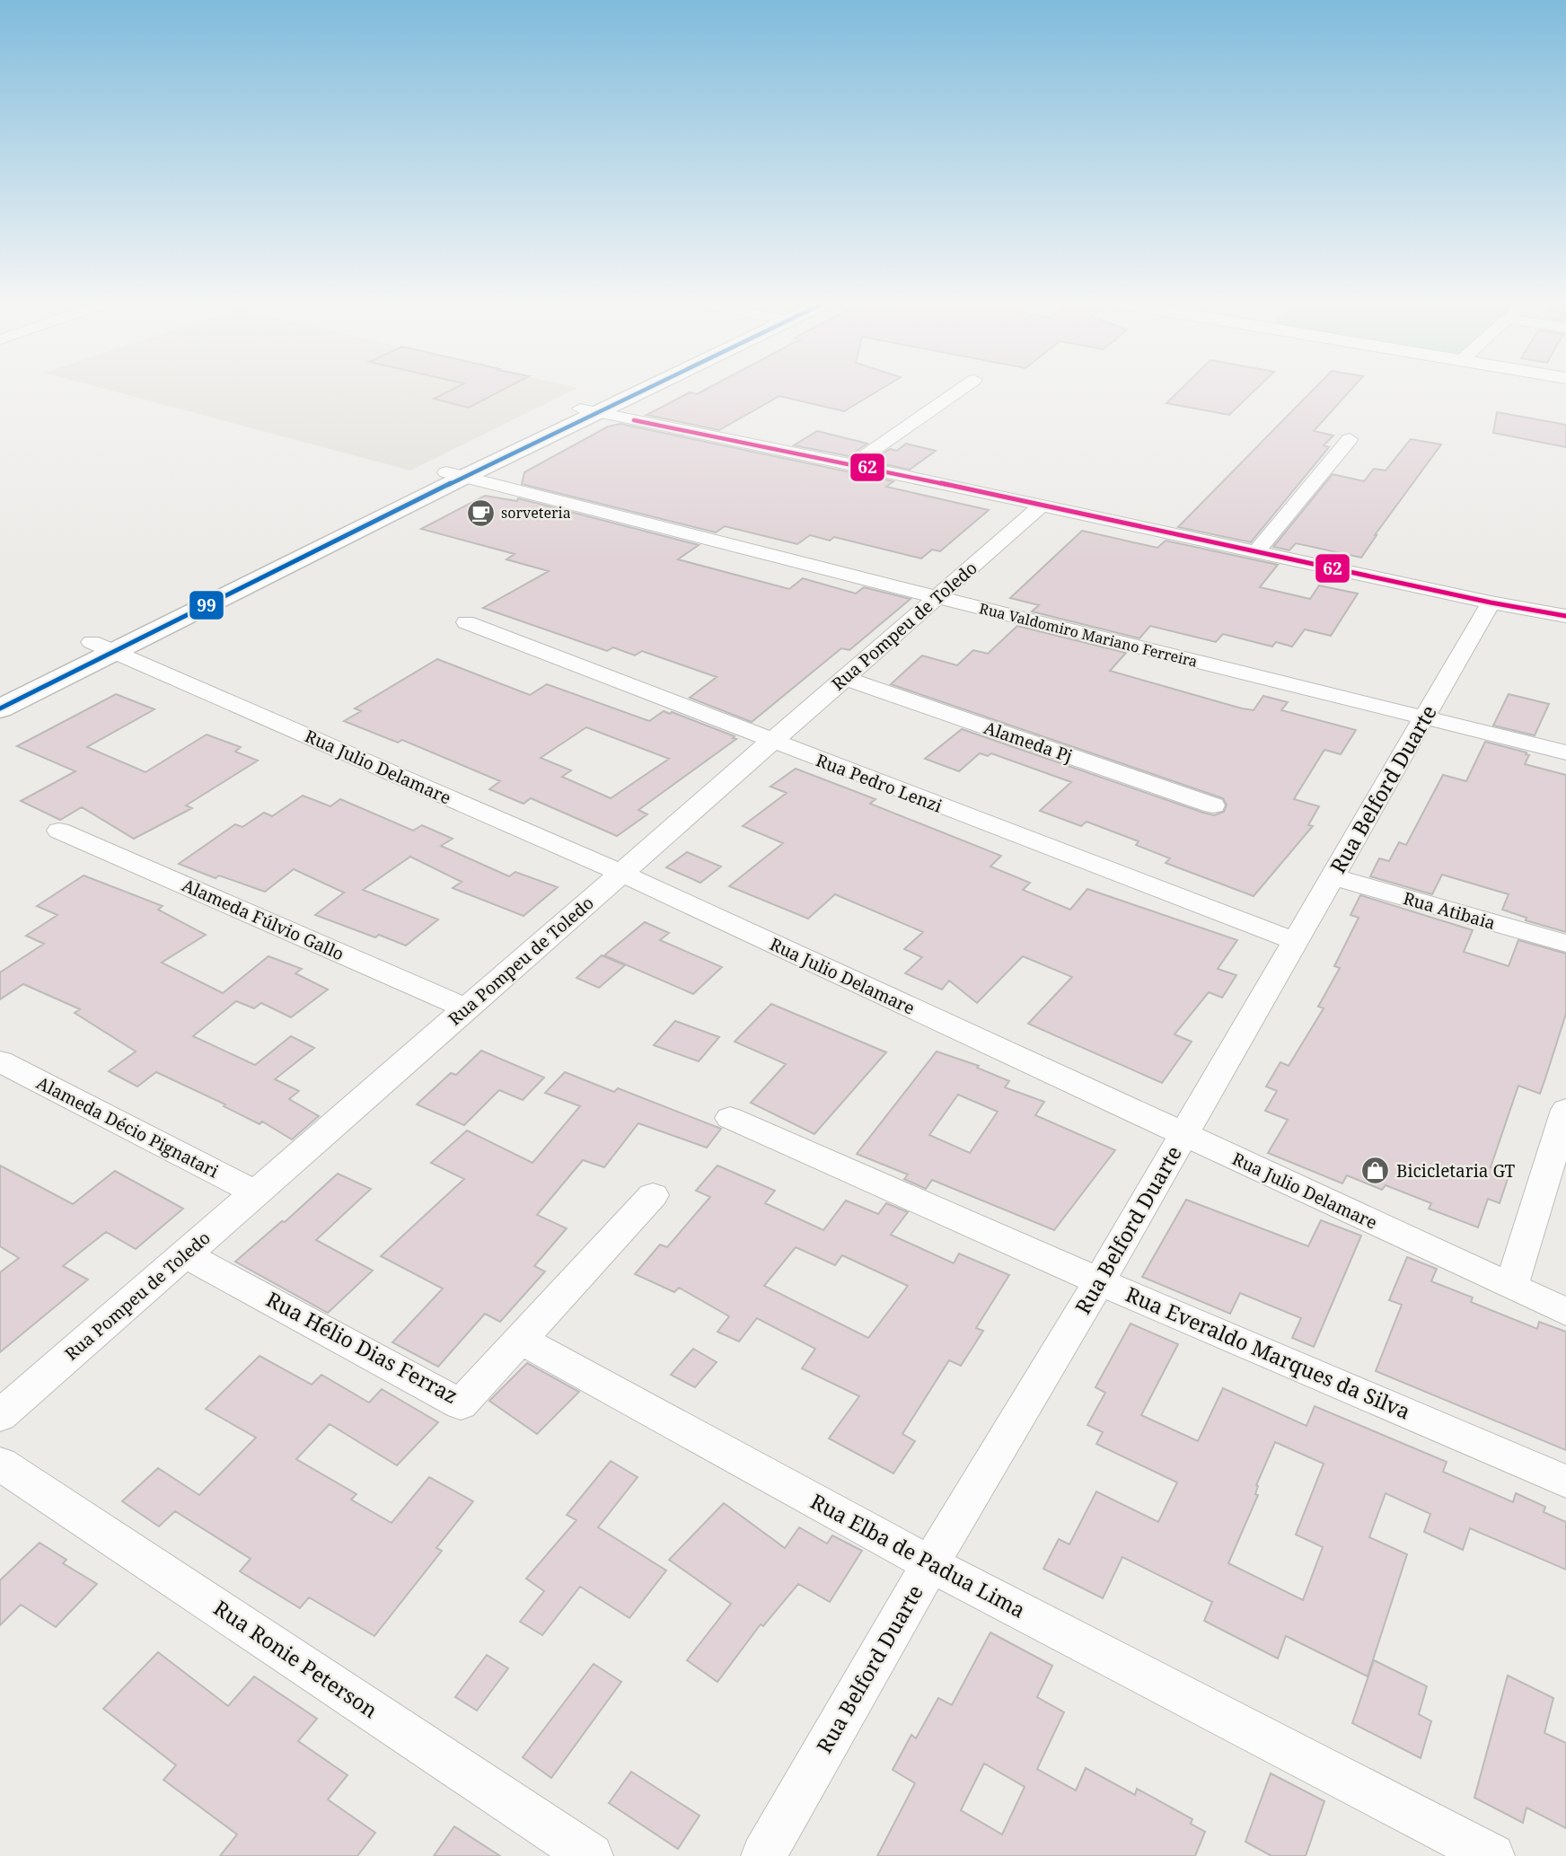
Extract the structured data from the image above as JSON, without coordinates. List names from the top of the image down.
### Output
{
  "streets": {
    "street": [
      "Rua Pompeu de Toledo",
      "Rua Valdomiro Mariano Ferreira",
      "Alameda Pj",
      "Rua Julio Delamare",
      "Rua Pedro Lenzi",
      "Rua Belford Duarte",
      "Rua Atibaia",
      "Alameda Fúlvio Gallo",
      "Alameda Décio Pignatari",
      "Rua Hélio Dias Ferraz",
      "Rua Everaldo Marques da Silva",
      "Rua Elba de Padua Lima",
      "Rua Ronie Peterson"
    ]
  },
  "crossings": [
    ["Rua Pompeu de Toledo", "Rua Valdomiro Mariano Ferreira"],
    ["Rua Pompeu de Toledo", "Alameda Pj"],
    ["Rua Pompeu de Toledo", "Rua Julio Delamare"],
    ["Rua Pompeu de Toledo", "Rua Pedro Lenzi"],
    ["Rua Pompeu de Toledo", "Alameda Fúlvio Gallo"],
    ["Rua Pompeu de Toledo", "Alameda Décio Pignatari"],
    ["Rua Pompeu de Toledo", "Rua Hélio Dias Ferraz"],
    ["Rua Valdomiro Mariano Ferreira", "Rua Belford Duarte"],
    ["Rua Julio Delamare", "Rua Belford Duarte"],
    ["Rua Pedro Lenzi", "Rua Belford Duarte"],
    ["Rua Belford Duarte", "Rua Atibaia"],
    ["Rua Belford Duarte", "Rua Everaldo Marques da Silva"],
    ["Rua Belford Duarte", "Rua Elba de Padua Lima"],
    ["Rua Hélio Dias Ferraz", "Rua Elba de Padua Lima"]
  ],
  "places": {
    "cafe": ["sorveteria"],
    "shop": ["Bicicletaria GT"]
  },
  "lines": ["transit line 99", "transit line 62"]
}
